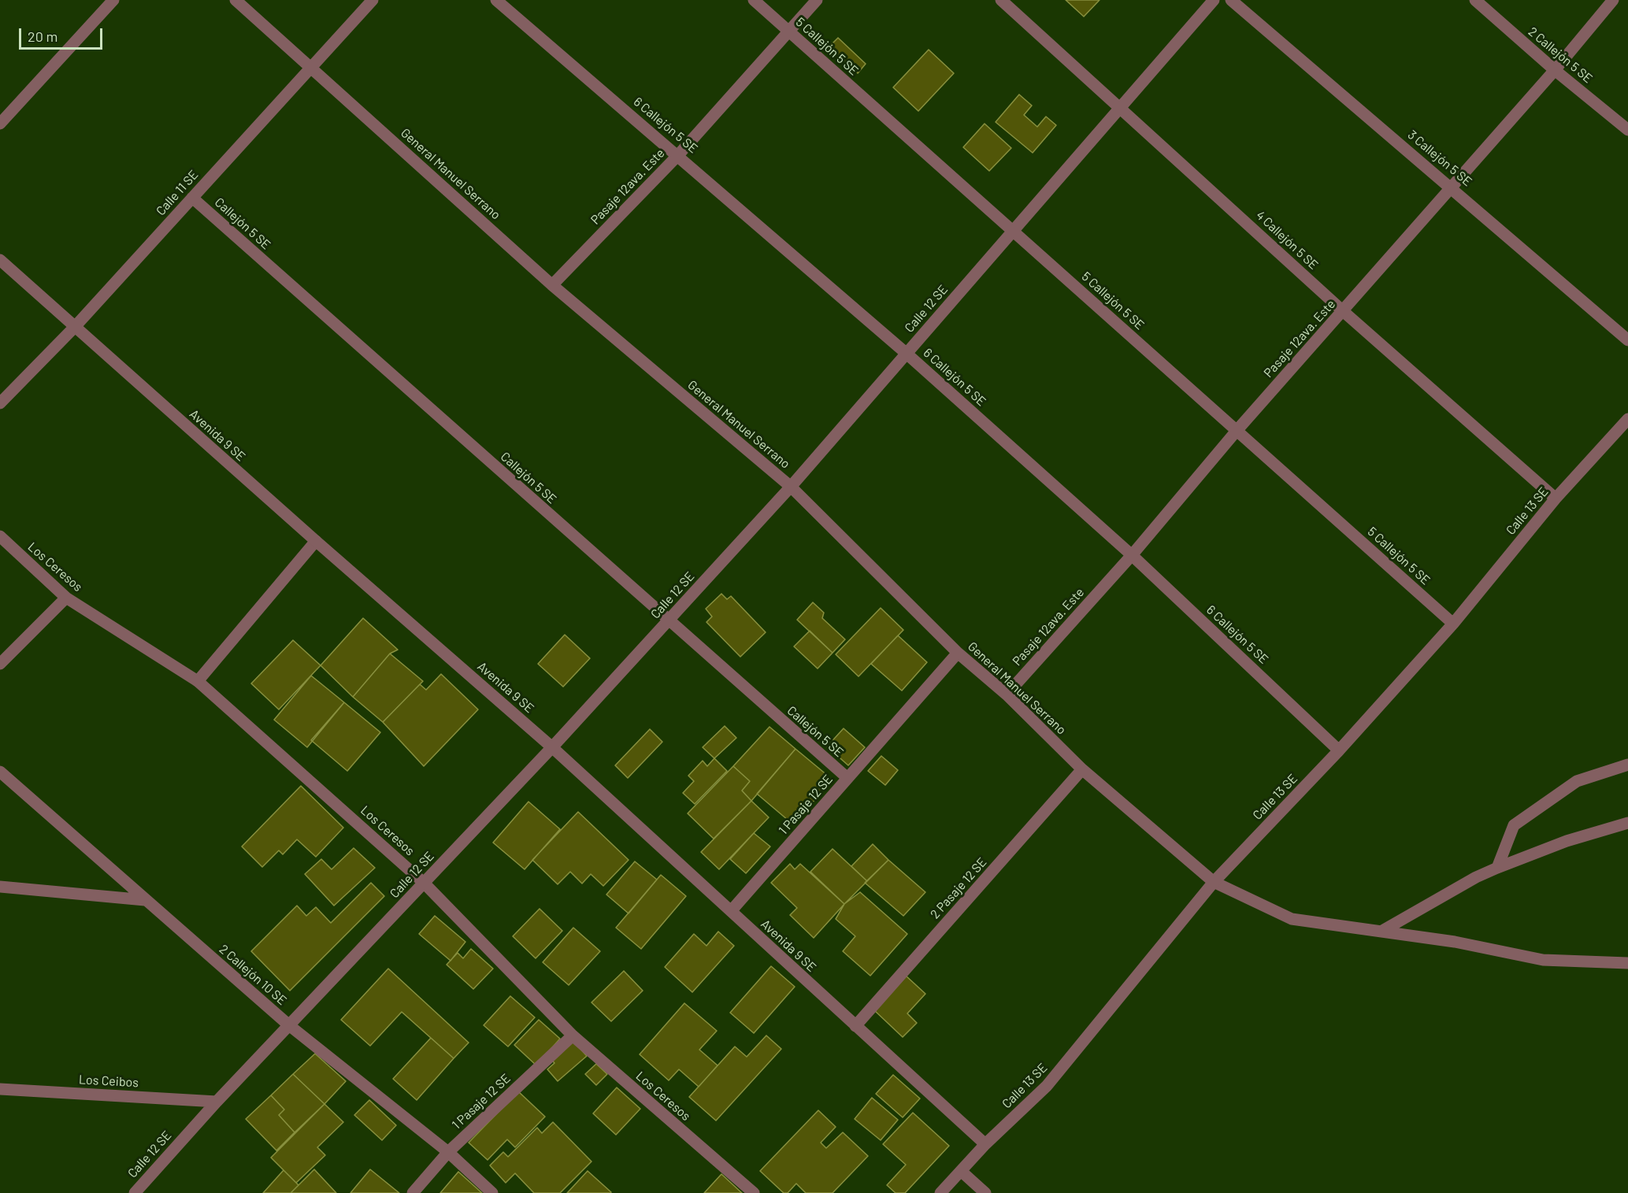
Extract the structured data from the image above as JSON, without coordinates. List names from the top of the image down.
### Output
{
  "streets": {
    "street": [
      "5 Callejón 5 SE",
      "2 Callejón 5 SE",
      "6 Callejón 5 SE",
      "3 Callejón 5 SE",
      "General Manuel Serrano",
      "Pasaje 12ava. Este",
      "Calle 11 SE",
      "Callejón 5 SE",
      "4 Callejón 5 SE",
      "Calle 12 SE",
      "Avenida 9 SE",
      "Calle 13 SE",
      "Los Ceresos",
      "1 Pasaje 12 SE",
      "2 Pasaje 12 SE",
      "2 Callejón 10 SE",
      "Los Ceibos"
    ]
  },
  "crossings": [
    ["5 Callejón 5 SE", "Pasaje 12ava. Este"],
    ["5 Callejón 5 SE", "Calle 12 SE"],
    ["5 Callejón 5 SE", "Calle 13 SE"],
    ["2 Callejón 5 SE", "Pasaje 12ava. Este"],
    ["6 Callejón 5 SE", "Pasaje 12ava. Este"],
    ["6 Callejón 5 SE", "Calle 12 SE"],
    ["6 Callejón 5 SE", "Calle 13 SE"],
    ["3 Callejón 5 SE", "Pasaje 12ava. Este"],
    ["General Manuel Serrano", "Pasaje 12ava. Este"],
    ["General Manuel Serrano", "Calle 11 SE"],
    ["General Manuel Serrano", "Calle 12 SE"],
    ["General Manuel Serrano", "Calle 13 SE"],
    ["General Manuel Serrano", "1 Pasaje 12 SE"],
    ["General Manuel Serrano", "2 Pasaje 12 SE"],
    ["Pasaje 12ava. Este", "4 Callejón 5 SE"],
    ["Calle 11 SE", "Callejón 5 SE"],
    ["Calle 11 SE", "Avenida 9 SE"],
    ["Callejón 5 SE", "Calle 12 SE"],
    ["Callejón 5 SE", "1 Pasaje 12 SE"],
    ["4 Callejón 5 SE", "Calle 12 SE"],
    ["4 Callejón 5 SE", "Calle 13 SE"],
    ["Calle 12 SE", "Avenida 9 SE"],
    ["Calle 12 SE", "Los Ceresos"],
    ["Calle 12 SE", "2 Callejón 10 SE"],
    ["Calle 12 SE", "Los Ceibos"],
    ["Avenida 9 SE", "Calle 13 SE"],
    ["Avenida 9 SE", "1 Pasaje 12 SE"],
    ["Avenida 9 SE", "2 Pasaje 12 SE"],
    ["Los Ceresos", "1 Pasaje 12 SE"],
    ["1 Pasaje 12 SE", "2 Callejón 10 SE"]
  ],
  "scale_bar": "20 m"
}
